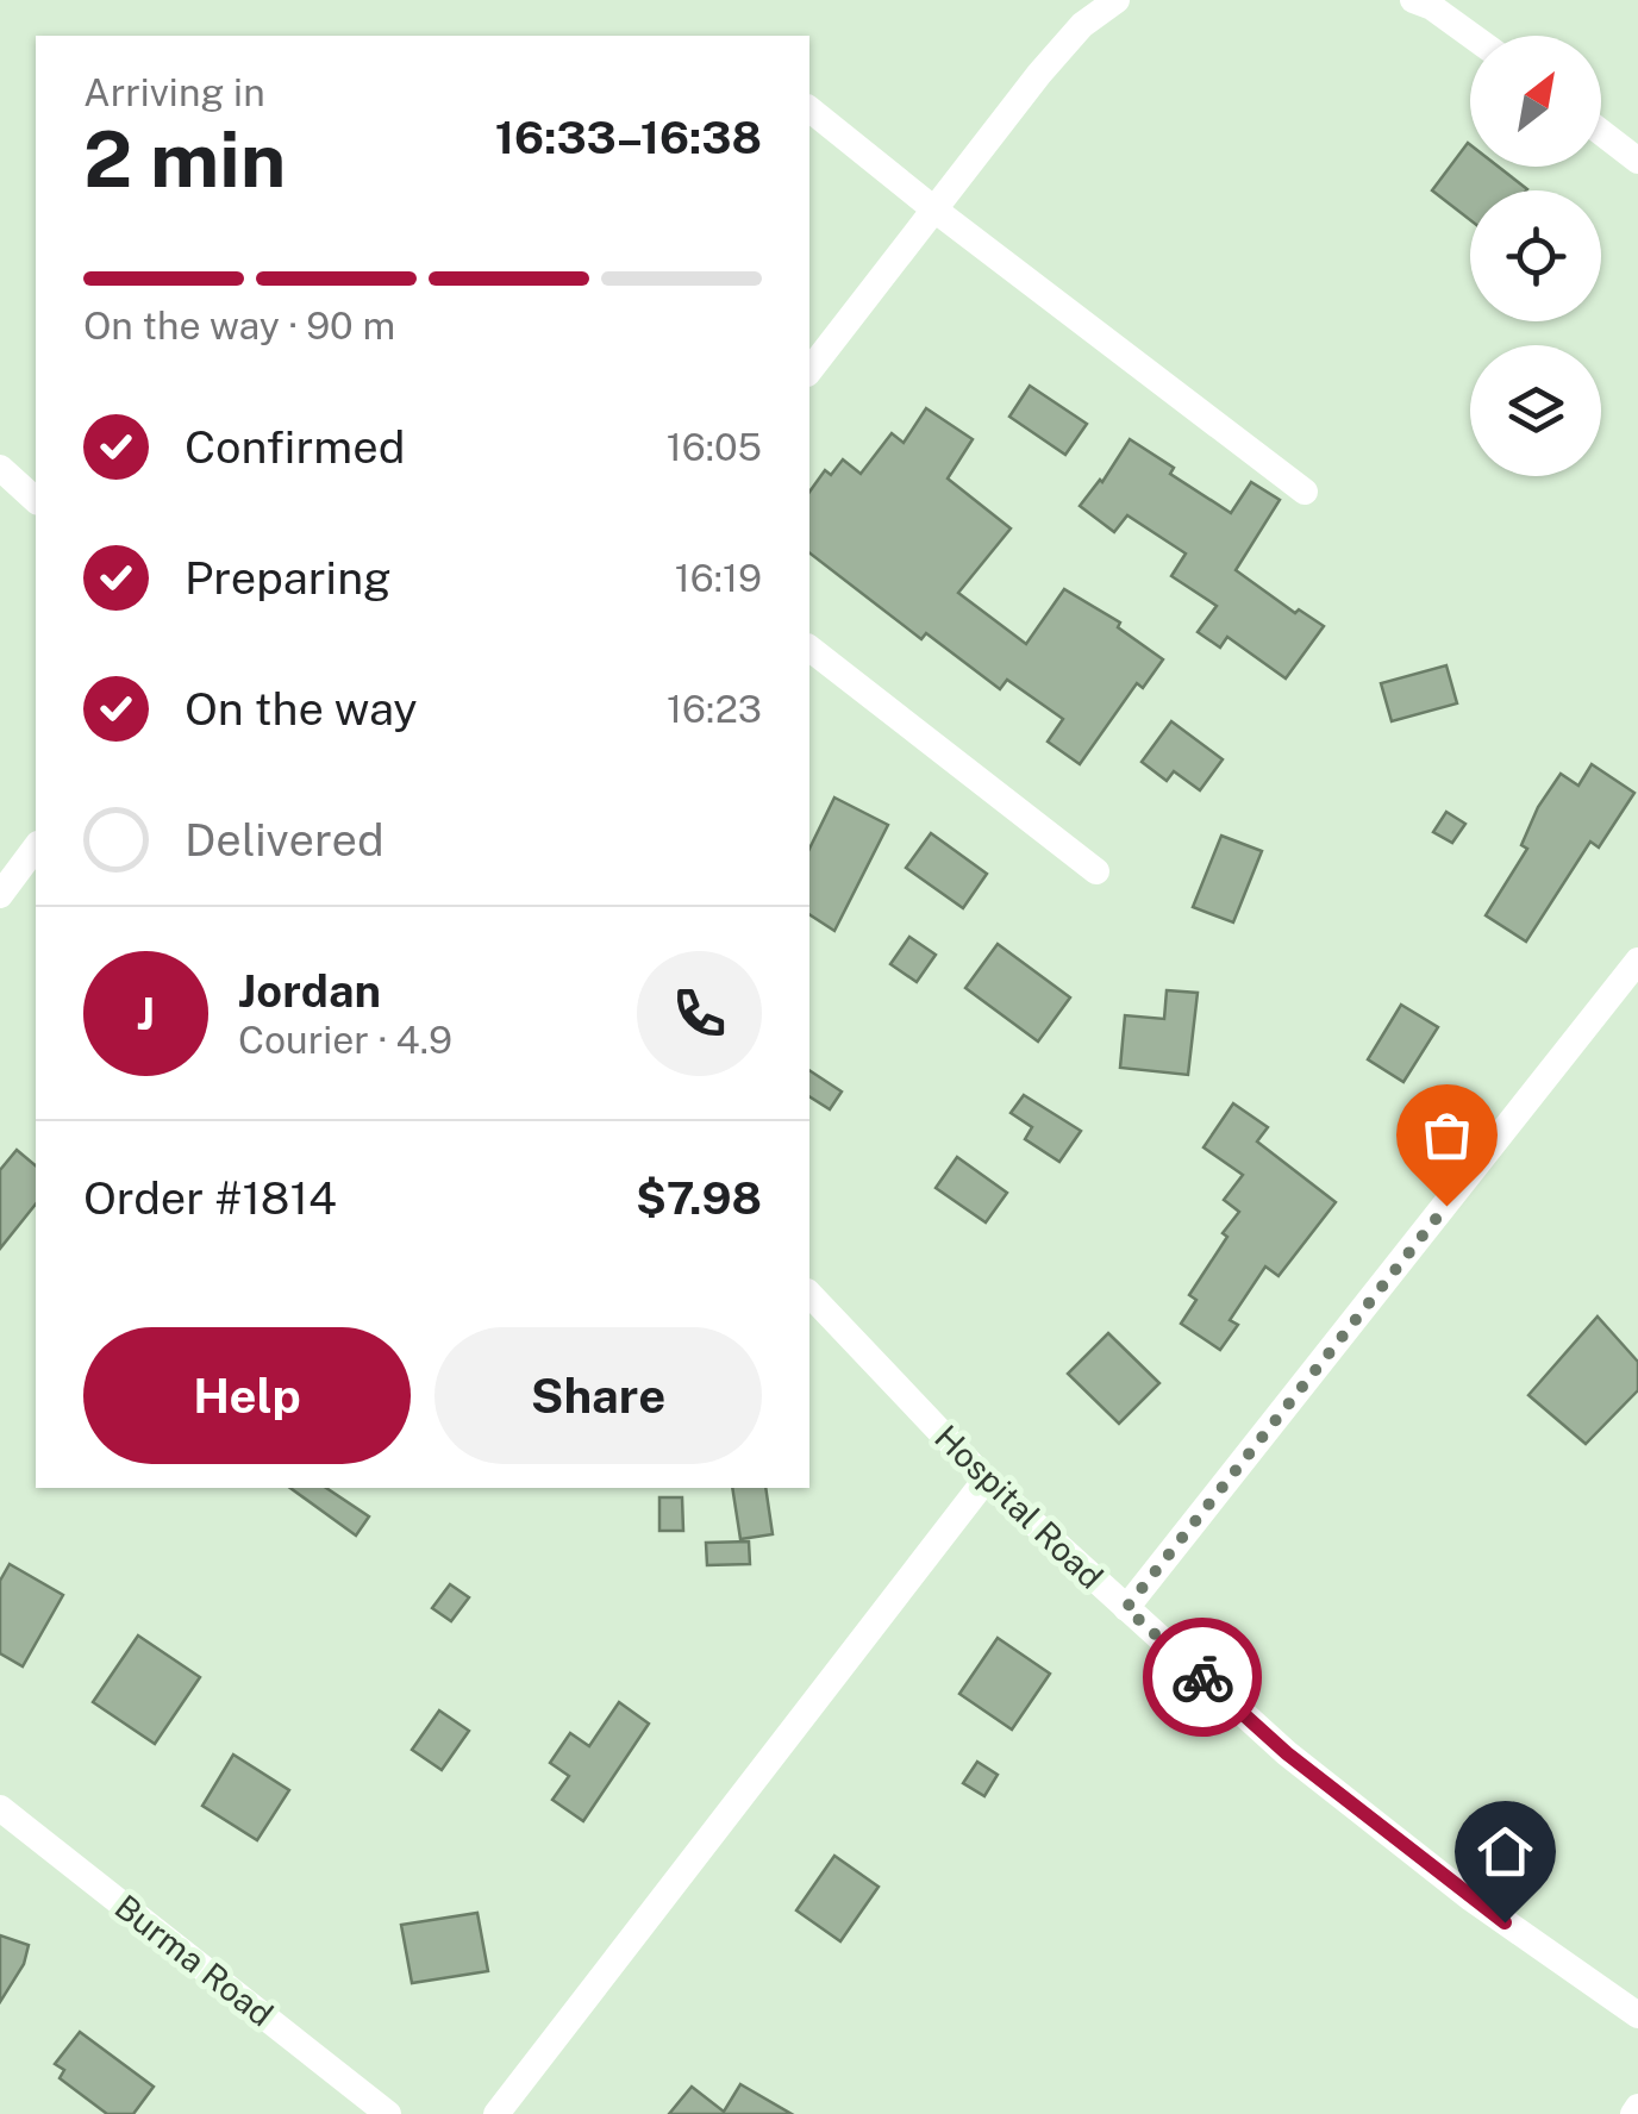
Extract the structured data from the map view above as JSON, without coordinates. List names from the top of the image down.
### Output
{
  "streets": {
    "street": ["Hospital Road", "Burma Road"]
  },
  "north": "top right",
  "page": {
    "heading": ["2 min", "Arriving in", "16:33–16:38"],
    "panel": [
      "Jordan",
      "Courier · 4.9",
      "Order #1814",
      "$7.98"
    ],
    "bar": "On the way · 90 m",
    "list": [
      ["Confirmed", "16:05"],
      ["Preparing", "16:19"],
      ["On the way", "16:23"],
      "Delivered"
    ],
    "round": "J",
    "buttons": ["Help", "Share"]
  }
}
